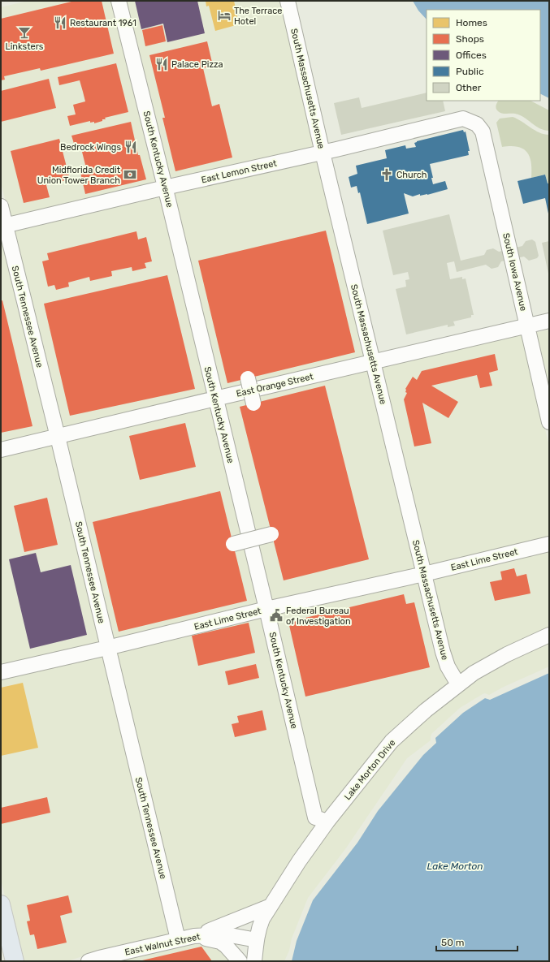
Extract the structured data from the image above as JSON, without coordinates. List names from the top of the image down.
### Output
{
  "streets": {
    "street": [
      "South Massachusetts Avenue",
      "South Kentucky Avenue",
      "East Lemon Street",
      "South Iowa Avenue",
      "South Tennessee Avenue",
      "East Orange Street",
      "East Lime Street",
      "Lake Morton Drive",
      "East Walnut Street"
    ]
  },
  "crossings": [
    ["South Massachusetts Avenue", "East Lemon Street"],
    ["South Massachusetts Avenue", "East Orange Street"],
    ["South Massachusetts Avenue", "East Lime Street"],
    ["South Massachusetts Avenue", "Lake Morton Drive"],
    ["South Kentucky Avenue", "East Lemon Street"],
    ["South Kentucky Avenue", "East Orange Street"],
    ["South Kentucky Avenue", "East Lime Street"],
    ["South Kentucky Avenue", "Lake Morton Drive"],
    ["East Lemon Street", "South Iowa Avenue"],
    ["East Lemon Street", "South Tennessee Avenue"],
    ["South Iowa Avenue", "East Orange Street"],
    ["South Tennessee Avenue", "East Orange Street"],
    ["South Tennessee Avenue", "East Lime Street"],
    ["South Tennessee Avenue", "East Walnut Street"],
    ["Lake Morton Drive", "East Walnut Street"]
  ],
  "water": ["Lake Morton"],
  "places": {
    "hotel": ["The Terrace Hotel"],
    "restaurant": ["Restaurant 1961", "Palace Pizza", "Bedrock Wings"],
    "bar": ["Linksters"],
    "bank": ["Midflorida Credit Union Tower Branch"],
    "church": ["Church"],
    "public building": ["Federal Bureau of Investigation"]
  },
  "legend": [
    "Homes",
    "Shops",
    "Offices",
    "Public",
    "Other"
  ],
  "scale_bar": "50 m"
}
